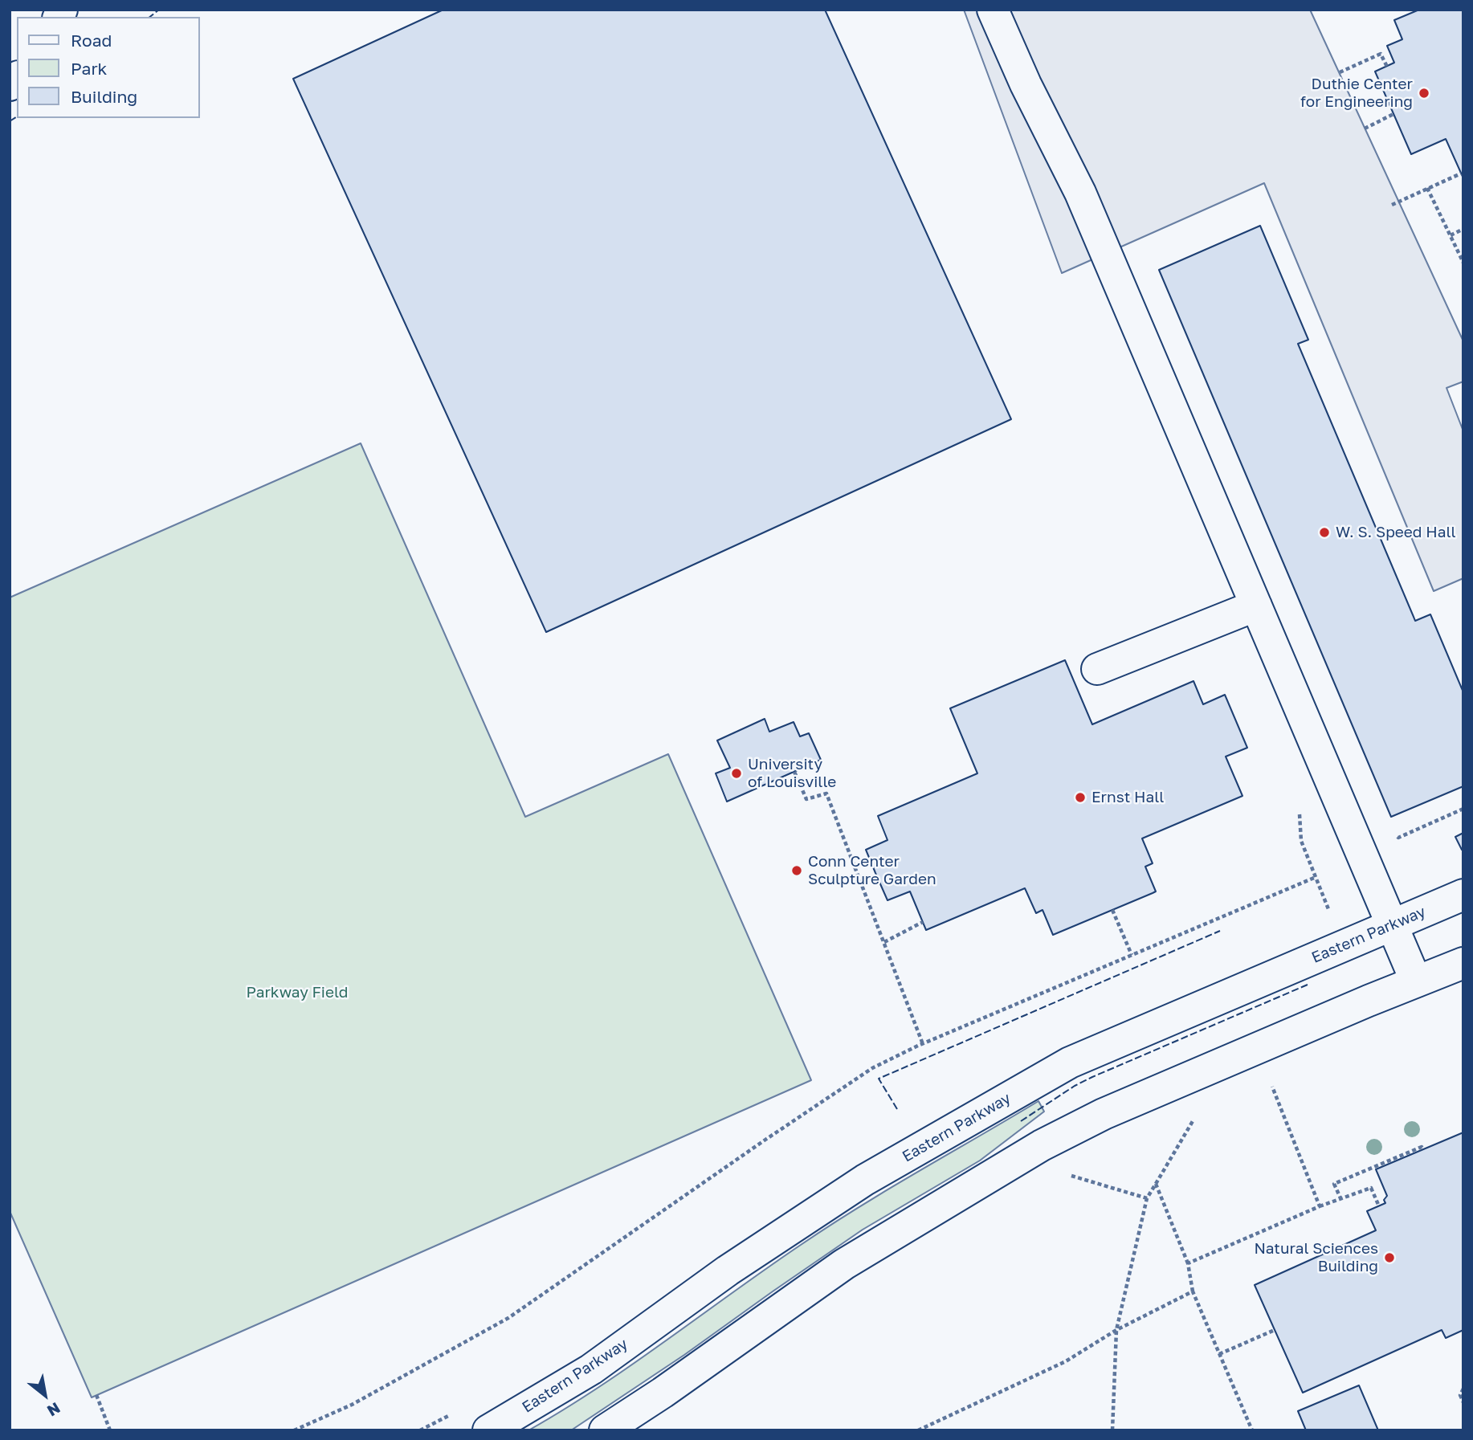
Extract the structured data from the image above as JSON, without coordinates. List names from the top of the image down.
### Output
{
  "streets": {
    "main road": ["Eastern Parkway"]
  },
  "parks": ["Parkway Field"],
  "places": [
    "Duthie Center for Engineering",
    "W. S. Speed Hall",
    "University of Louisville",
    "Ernst Hall",
    "Conn Center Sculpture Garden",
    "Natural Sciences Building"
  ],
  "legend": ["Road", "Park", "Building"],
  "north": "bottom right"
}
